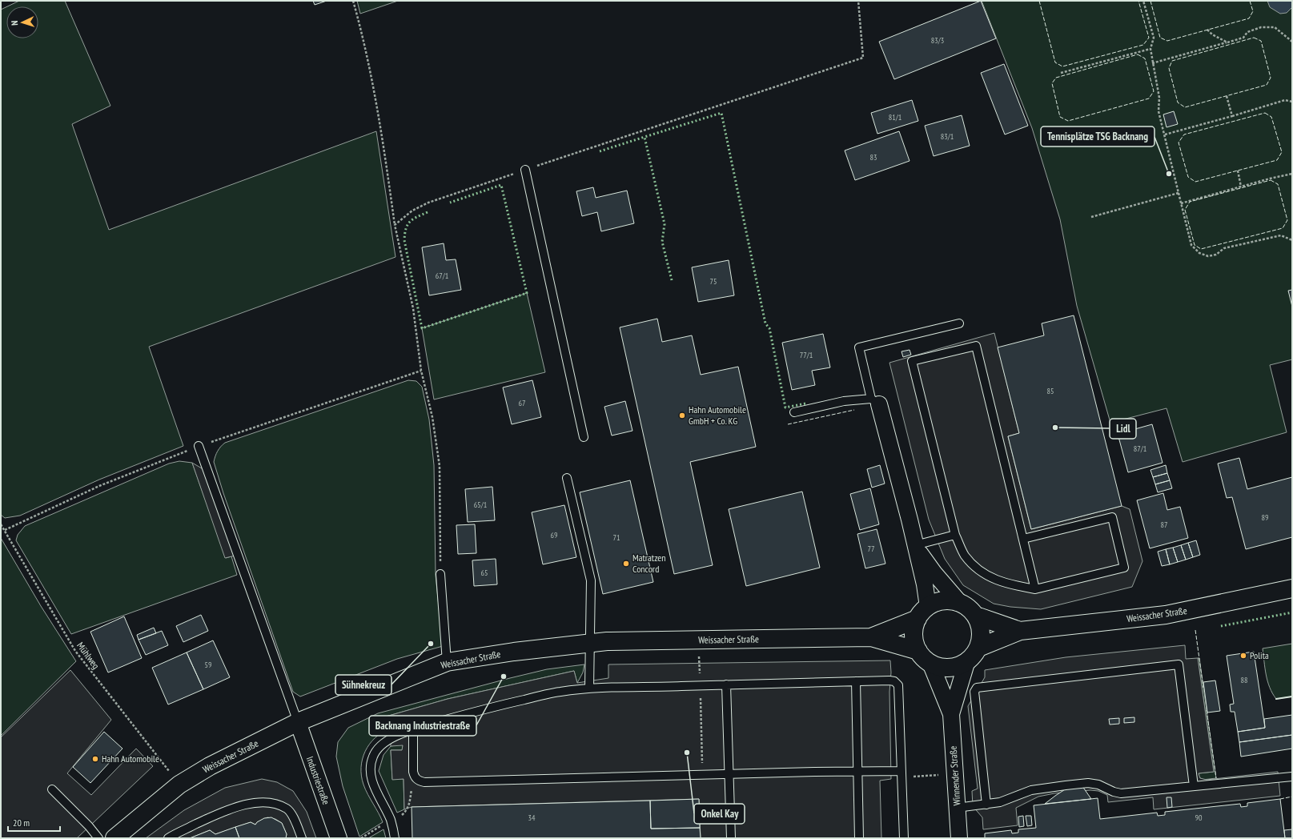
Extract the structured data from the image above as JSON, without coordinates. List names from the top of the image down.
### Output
{
  "streets": {
    "street": ["Weissacher Straße", "Winnender Straße", "Industriestraße"],
    "path": ["Mühlweg"]
  },
  "crossings": [
    ["Weissacher Straße", "Mühlweg"],
    ["Weissacher Straße", "Winnender Straße"],
    ["Weissacher Straße", "Industriestraße"]
  ],
  "places": [
    "Tennisplätze TSG Backnang",
    "Hahn Automobile GmbH + Co. KG",
    "Lidl",
    "Matratzen Concord",
    "Sühnekreuz",
    "Polita",
    "Backnang Industriestraße",
    "Onkel Kay",
    "Hahn Automobile"
  ],
  "house_numbers": [
    "83/3",
    "81/1",
    "83/1",
    "83",
    "67/1",
    "75",
    "77/1",
    "85",
    "67",
    "87/1",
    "65/1",
    "89",
    "87",
    "69",
    "71",
    "77",
    "65",
    "59",
    "88",
    "34",
    "90"
  ],
  "scale_bar": "20 m",
  "north": "left"
}
